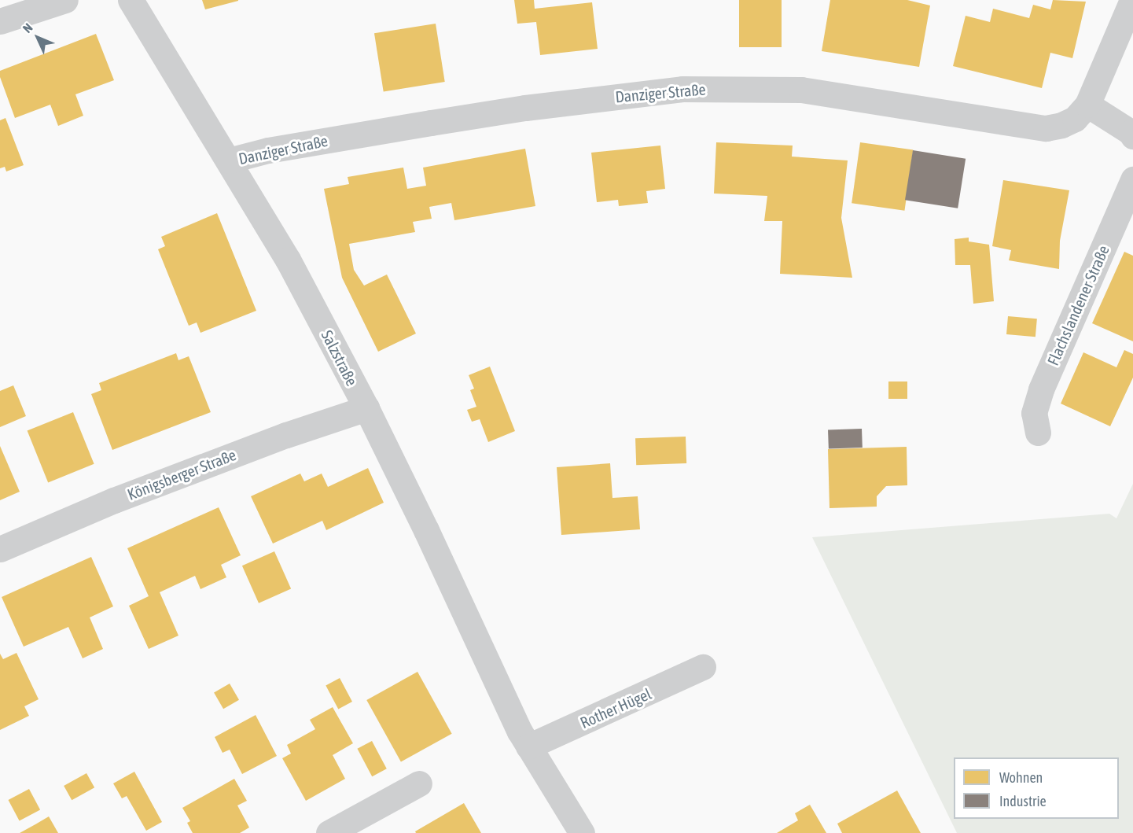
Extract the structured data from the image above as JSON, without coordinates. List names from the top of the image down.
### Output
{
  "streets": {
    "street": [
      "Danziger Straße",
      "Flachslandener Straße",
      "Salzstraße",
      "Königsberger Straße",
      "Rother Hügel"
    ]
  },
  "crossings": [
    ["Danziger Straße", "Salzstraße"],
    ["Salzstraße", "Königsberger Straße"],
    ["Salzstraße", "Rother Hügel"]
  ],
  "legend": ["Wohnen", "Industrie"],
  "north": "top left"
}
